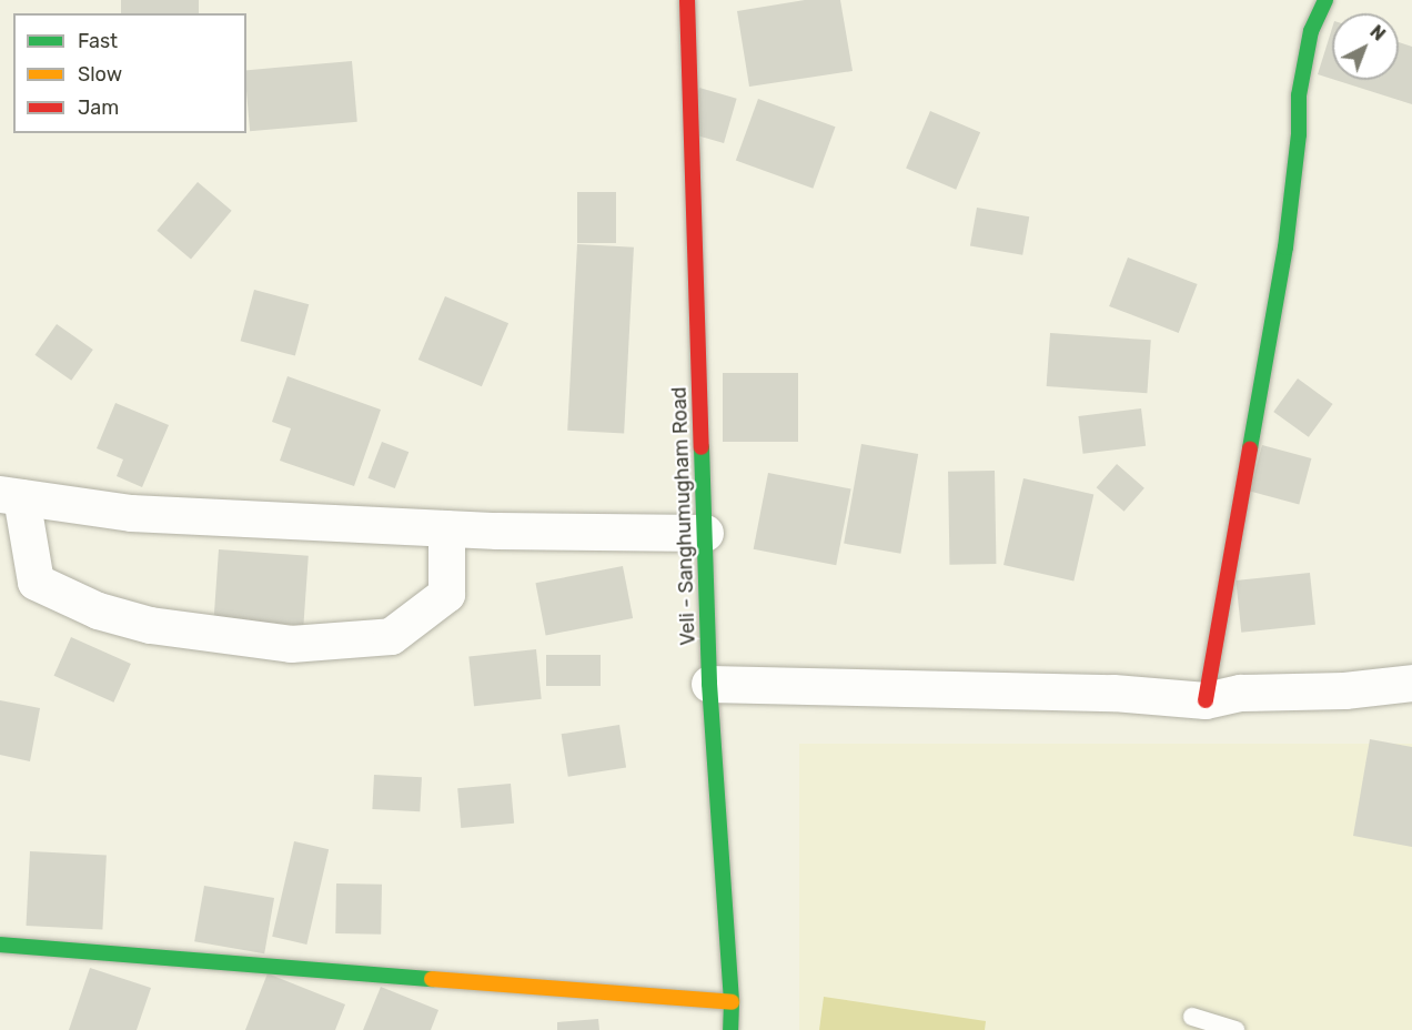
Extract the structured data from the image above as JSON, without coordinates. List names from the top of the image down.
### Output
{
  "streets": {
    "street": ["Veli - Sanghumugham Road"]
  },
  "legend": ["Fast", "Slow", "Jam"],
  "north": "top right"
}
